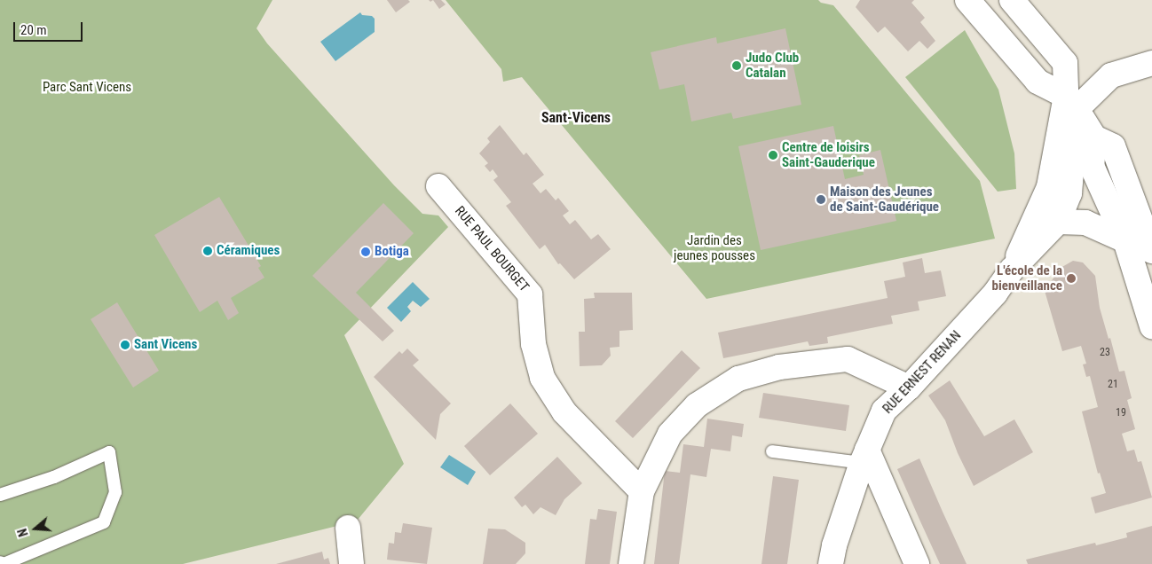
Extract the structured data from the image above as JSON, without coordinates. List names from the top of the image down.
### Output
{
  "streets": {
    "street": ["RUE PAUL BOURGET", "RUE ERNEST RENAN"]
  },
  "districts": ["Sant-Vicens"],
  "parks": ["Parc Sant Vicens", "Jardin des jeunes pousses"],
  "places": [
    "Judo Club Catalan",
    "Centre de loisirs Saint-Gauderique",
    "Maison des Jeunes de Saint-Gaudérique",
    "Céramiques",
    "Botiga",
    "L'école de la bienveillance",
    "Sant Vicens"
  ],
  "house_numbers": ["23", "21", "19"],
  "scale_bar": "20 m",
  "north": "left"
}
